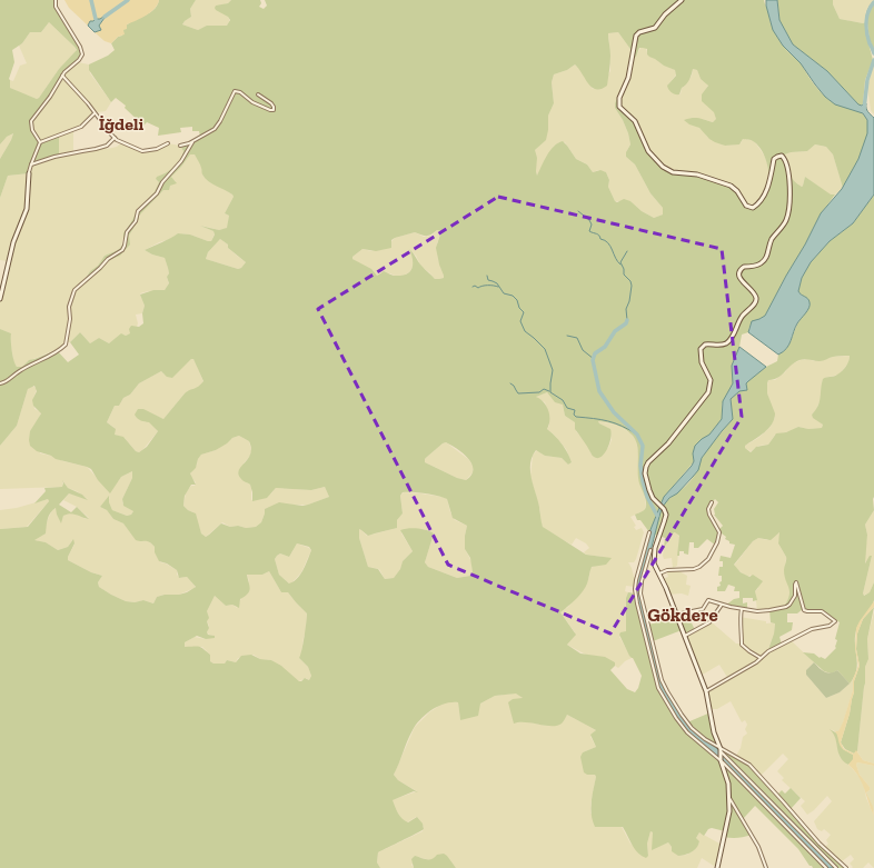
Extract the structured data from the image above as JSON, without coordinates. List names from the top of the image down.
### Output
{
  "districts": ["İğdeli", "Gökdere"]
}
